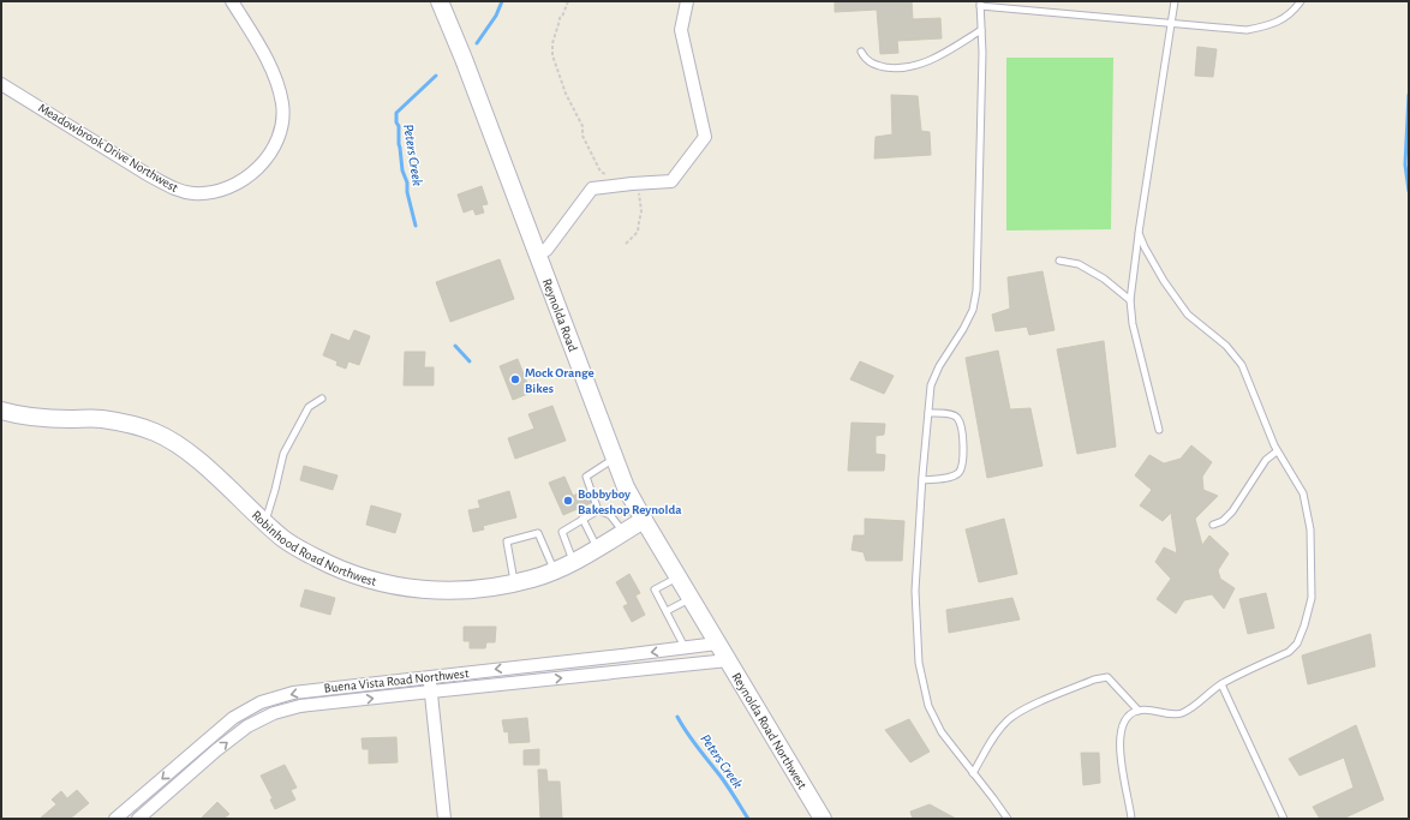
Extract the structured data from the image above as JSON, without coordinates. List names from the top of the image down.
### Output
{
  "streets": {
    "main road": ["Reynolda Road", "Robinhood Road Northwest", "Reynolda Road Northwest"],
    "street": ["Meadowbrook Drive Northwest", "Buena Vista Road Northwest"]
  },
  "crossings": [
    ["Reynolda Road", "Robinhood Road Northwest"],
    ["Reynolda Road", "Buena Vista Road Northwest"],
    ["Reynolda Road", "Reynolda Road Northwest"],
    ["Buena Vista Road Northwest", "Reynolda Road Northwest"]
  ],
  "water": ["Peters Creek"],
  "places": ["Mock Orange Bikes", "Bobbyboy Bakeshop Reynolda"]
}
